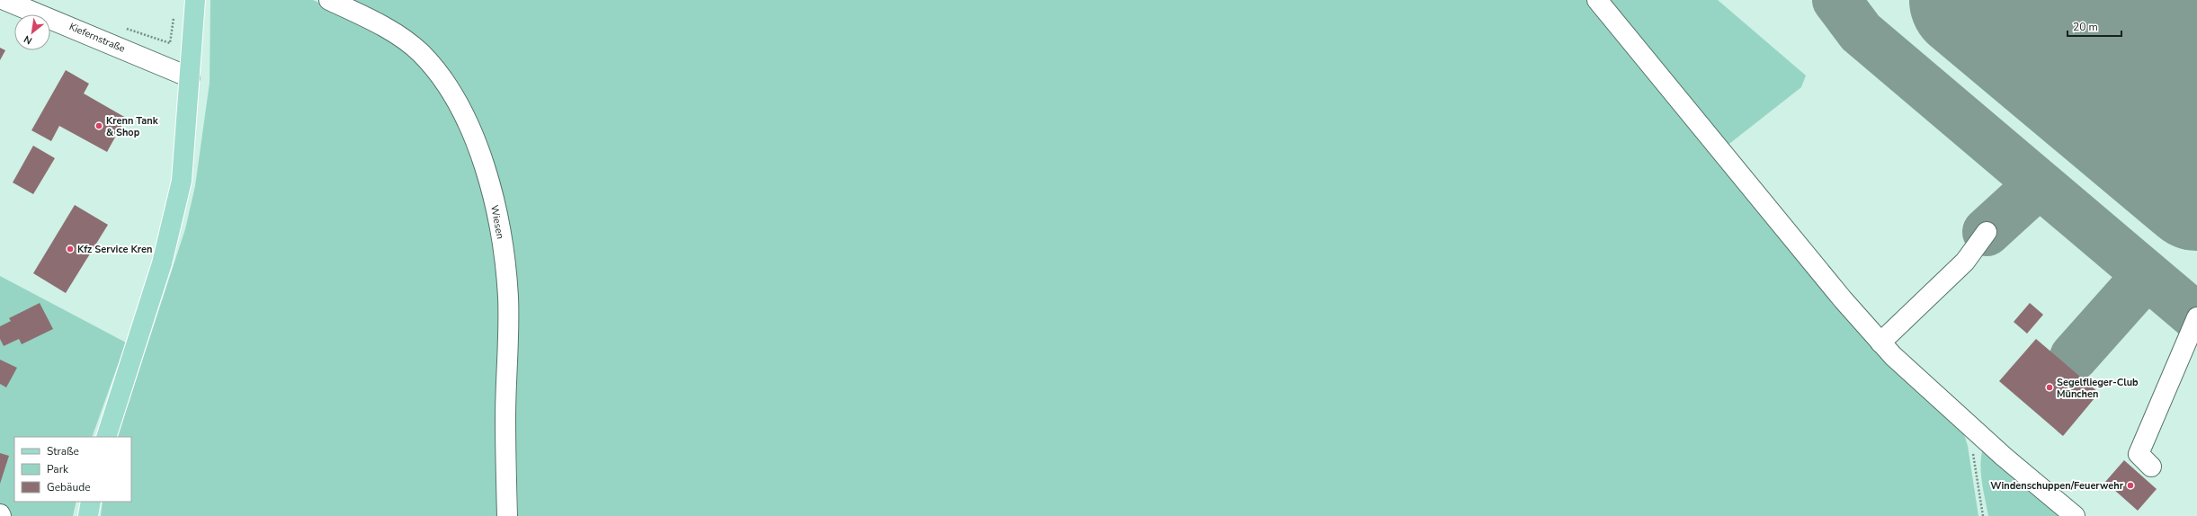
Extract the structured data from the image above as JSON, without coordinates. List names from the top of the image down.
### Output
{
  "streets": {
    "street": ["Kiefernstraße", "Wiesen"]
  },
  "places": [
    "Krenn Tank & Shop",
    "Kfz Service Kren",
    "Segelflieger-Club München",
    "Windenschuppen/Feuerwehr"
  ],
  "legend": ["Straße", "Park", "Gebäude"],
  "scale_bar": "20 m",
  "north": "bottom left"
}
